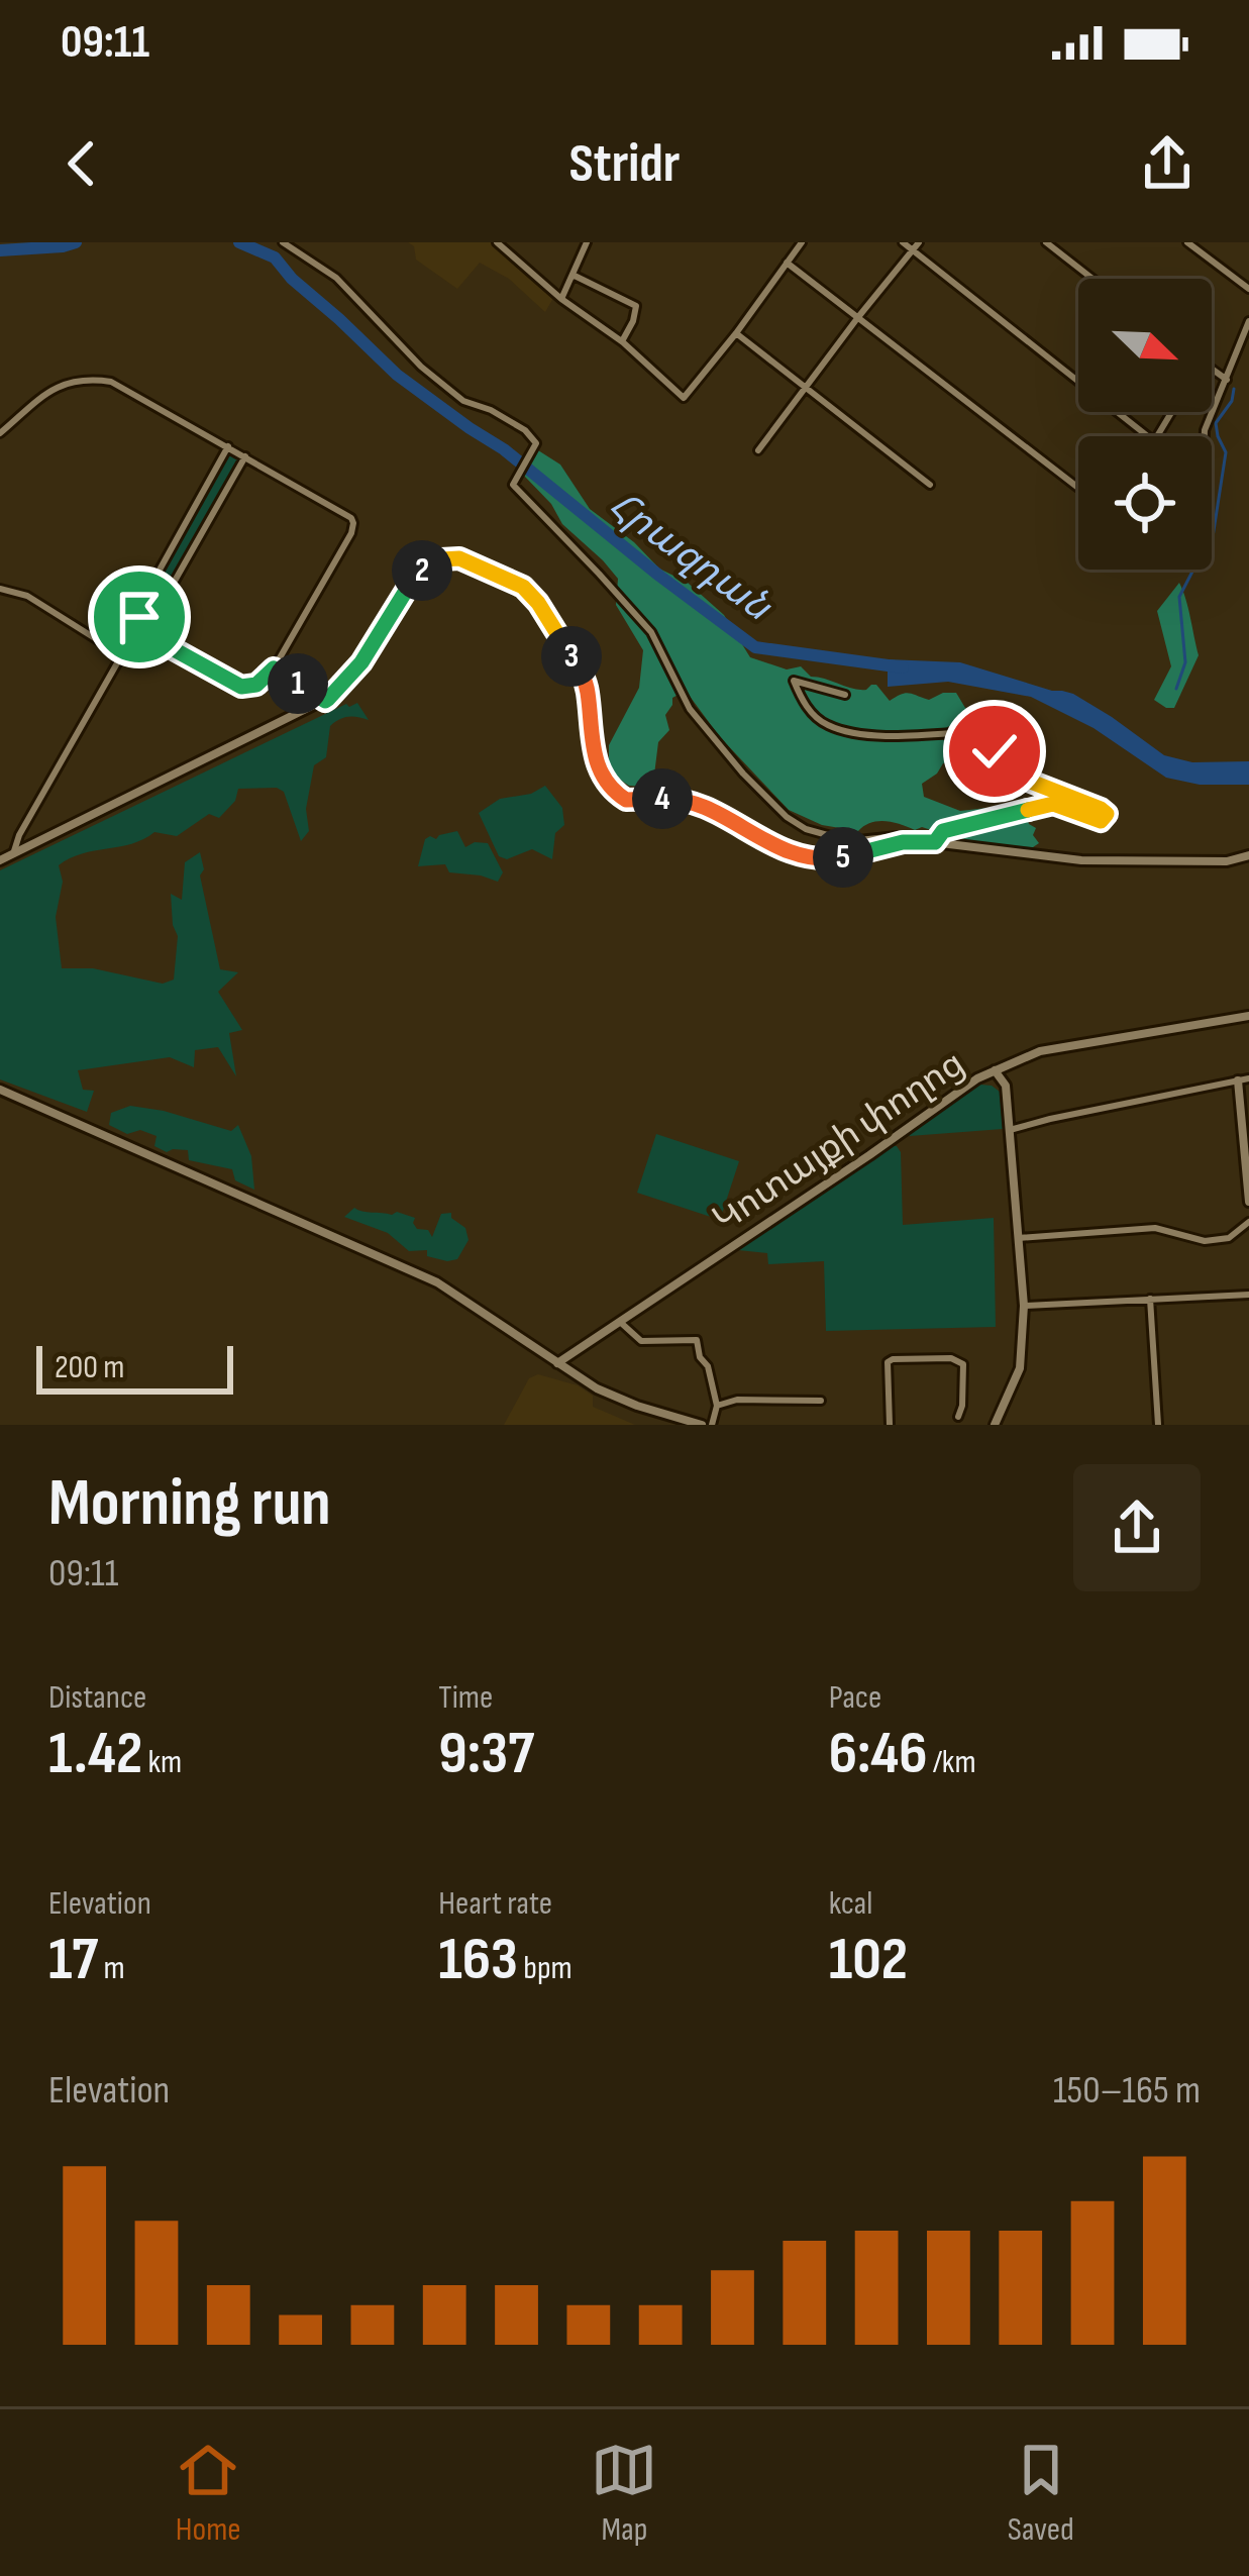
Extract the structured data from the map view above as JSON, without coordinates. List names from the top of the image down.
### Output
{
  "streets": {
    "street": ["Կոտայքի փողոց"]
  },
  "water": ["Հրազդան"],
  "scale_bar": "200 m",
  "north": "bottom right",
  "page": {
    "status": "09:11",
    "header": "Stridr",
    "pins": [
      "2",
      "3",
      "1",
      "4",
      "5"
    ],
    "scale": "200 m",
    "heading": ["Morning run", "09:11"],
    "stats": [
      ["Distance", "1.42 km"],
      ["Time", "9:37"],
      ["Pace", "6:46 /km"],
      ["Elevation", "17 m"],
      ["Heart rate", "163 bpm"],
      ["kcal", "102"]
    ],
    "chart": ["Elevation", "150–165 m"],
    "tabs": ["Home", "Map", "Saved"]
  }
}
